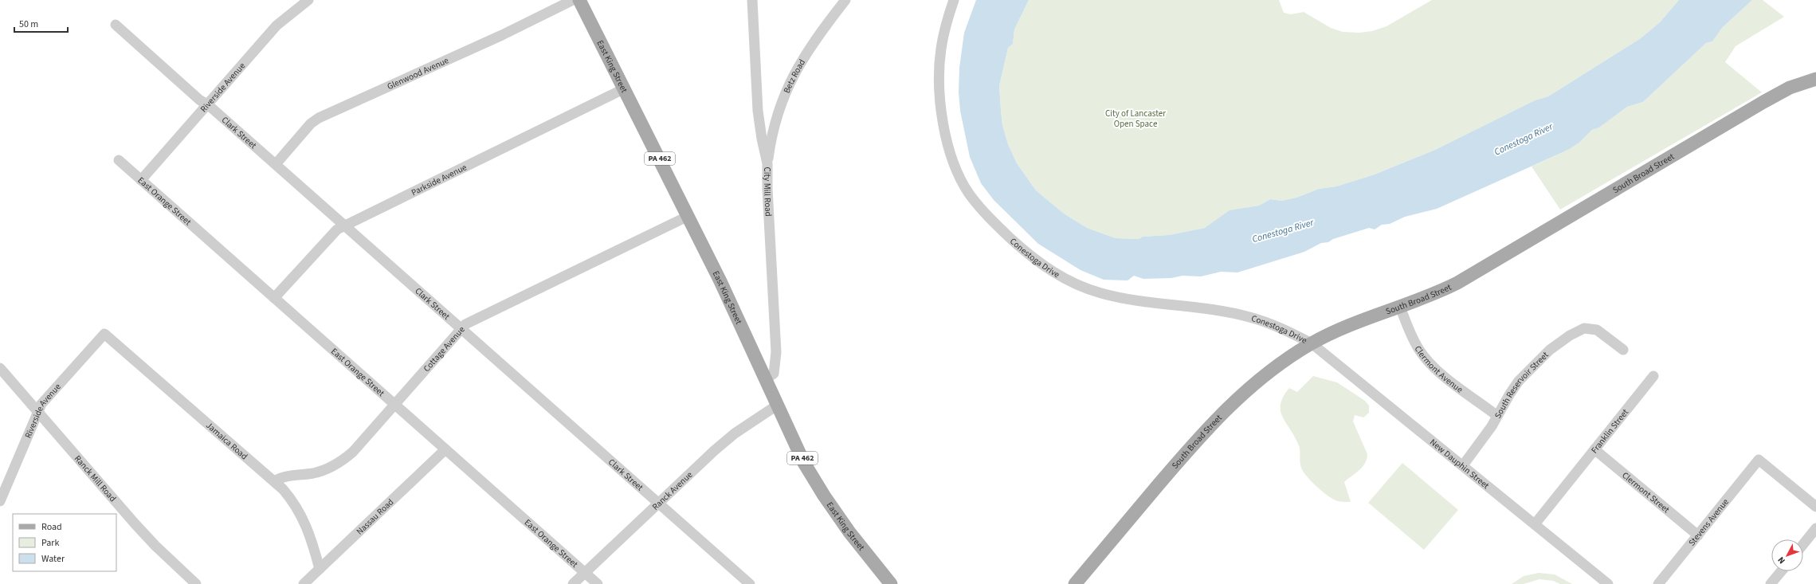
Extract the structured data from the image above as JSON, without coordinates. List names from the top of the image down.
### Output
{
  "streets": {
    "main road": ["East King Street", "PA 462", "South Broad Street"],
    "street": [
      "Glenwood Avenue",
      "Betz Road",
      "Riverside Avenue",
      "Clark Street",
      "Parkside Avenue",
      "City Mill Road",
      "East Orange Street",
      "Conestoga Drive",
      "Cottage Avenue",
      "Clermont Avenue",
      "South Reservoir Street",
      "Franklin Street",
      "Jamaica Road",
      "New Dauphin Street",
      "Ranck Mill Road",
      "Ranck Avenue",
      "Clermont Street",
      "Nassau Road",
      "Stevens Avenue"
    ]
  },
  "crossings": [
    ["East King Street", "Parkside Avenue"],
    ["East King Street", "City Mill Road"],
    ["East King Street", "Cottage Avenue"],
    ["East King Street", "Ranck Avenue"],
    ["Glenwood Avenue", "Clark Street"],
    ["Betz Road", "City Mill Road"],
    ["Riverside Avenue", "Clark Street"],
    ["Riverside Avenue", "East Orange Street"],
    ["Riverside Avenue", "Jamaica Road"],
    ["Riverside Avenue", "Ranck Mill Road"],
    ["Clark Street", "Parkside Avenue"],
    ["Clark Street", "Cottage Avenue"],
    ["Clark Street", "Ranck Avenue"],
    ["South Broad Street", "Conestoga Drive"],
    ["South Broad Street", "Clermont Avenue"],
    ["South Broad Street", "New Dauphin Street"],
    ["Parkside Avenue", "East Orange Street"],
    ["East Orange Street", "Cottage Avenue"],
    ["East Orange Street", "Ranck Avenue"],
    ["East Orange Street", "Nassau Road"],
    ["Conestoga Drive", "New Dauphin Street"],
    ["Cottage Avenue", "Jamaica Road"],
    ["Clermont Avenue", "South Reservoir Street"],
    ["South Reservoir Street", "New Dauphin Street"],
    ["Franklin Street", "New Dauphin Street"],
    ["Franklin Street", "Clermont Street"],
    ["Jamaica Road", "Nassau Road"],
    ["Clermont Street", "Stevens Avenue"]
  ],
  "water": ["Conestoga River"],
  "parks": ["City of Lancaster Open Space"],
  "legend": ["Road", "Park", "Water"],
  "scale_bar": "50 m",
  "north": "bottom left"
}
